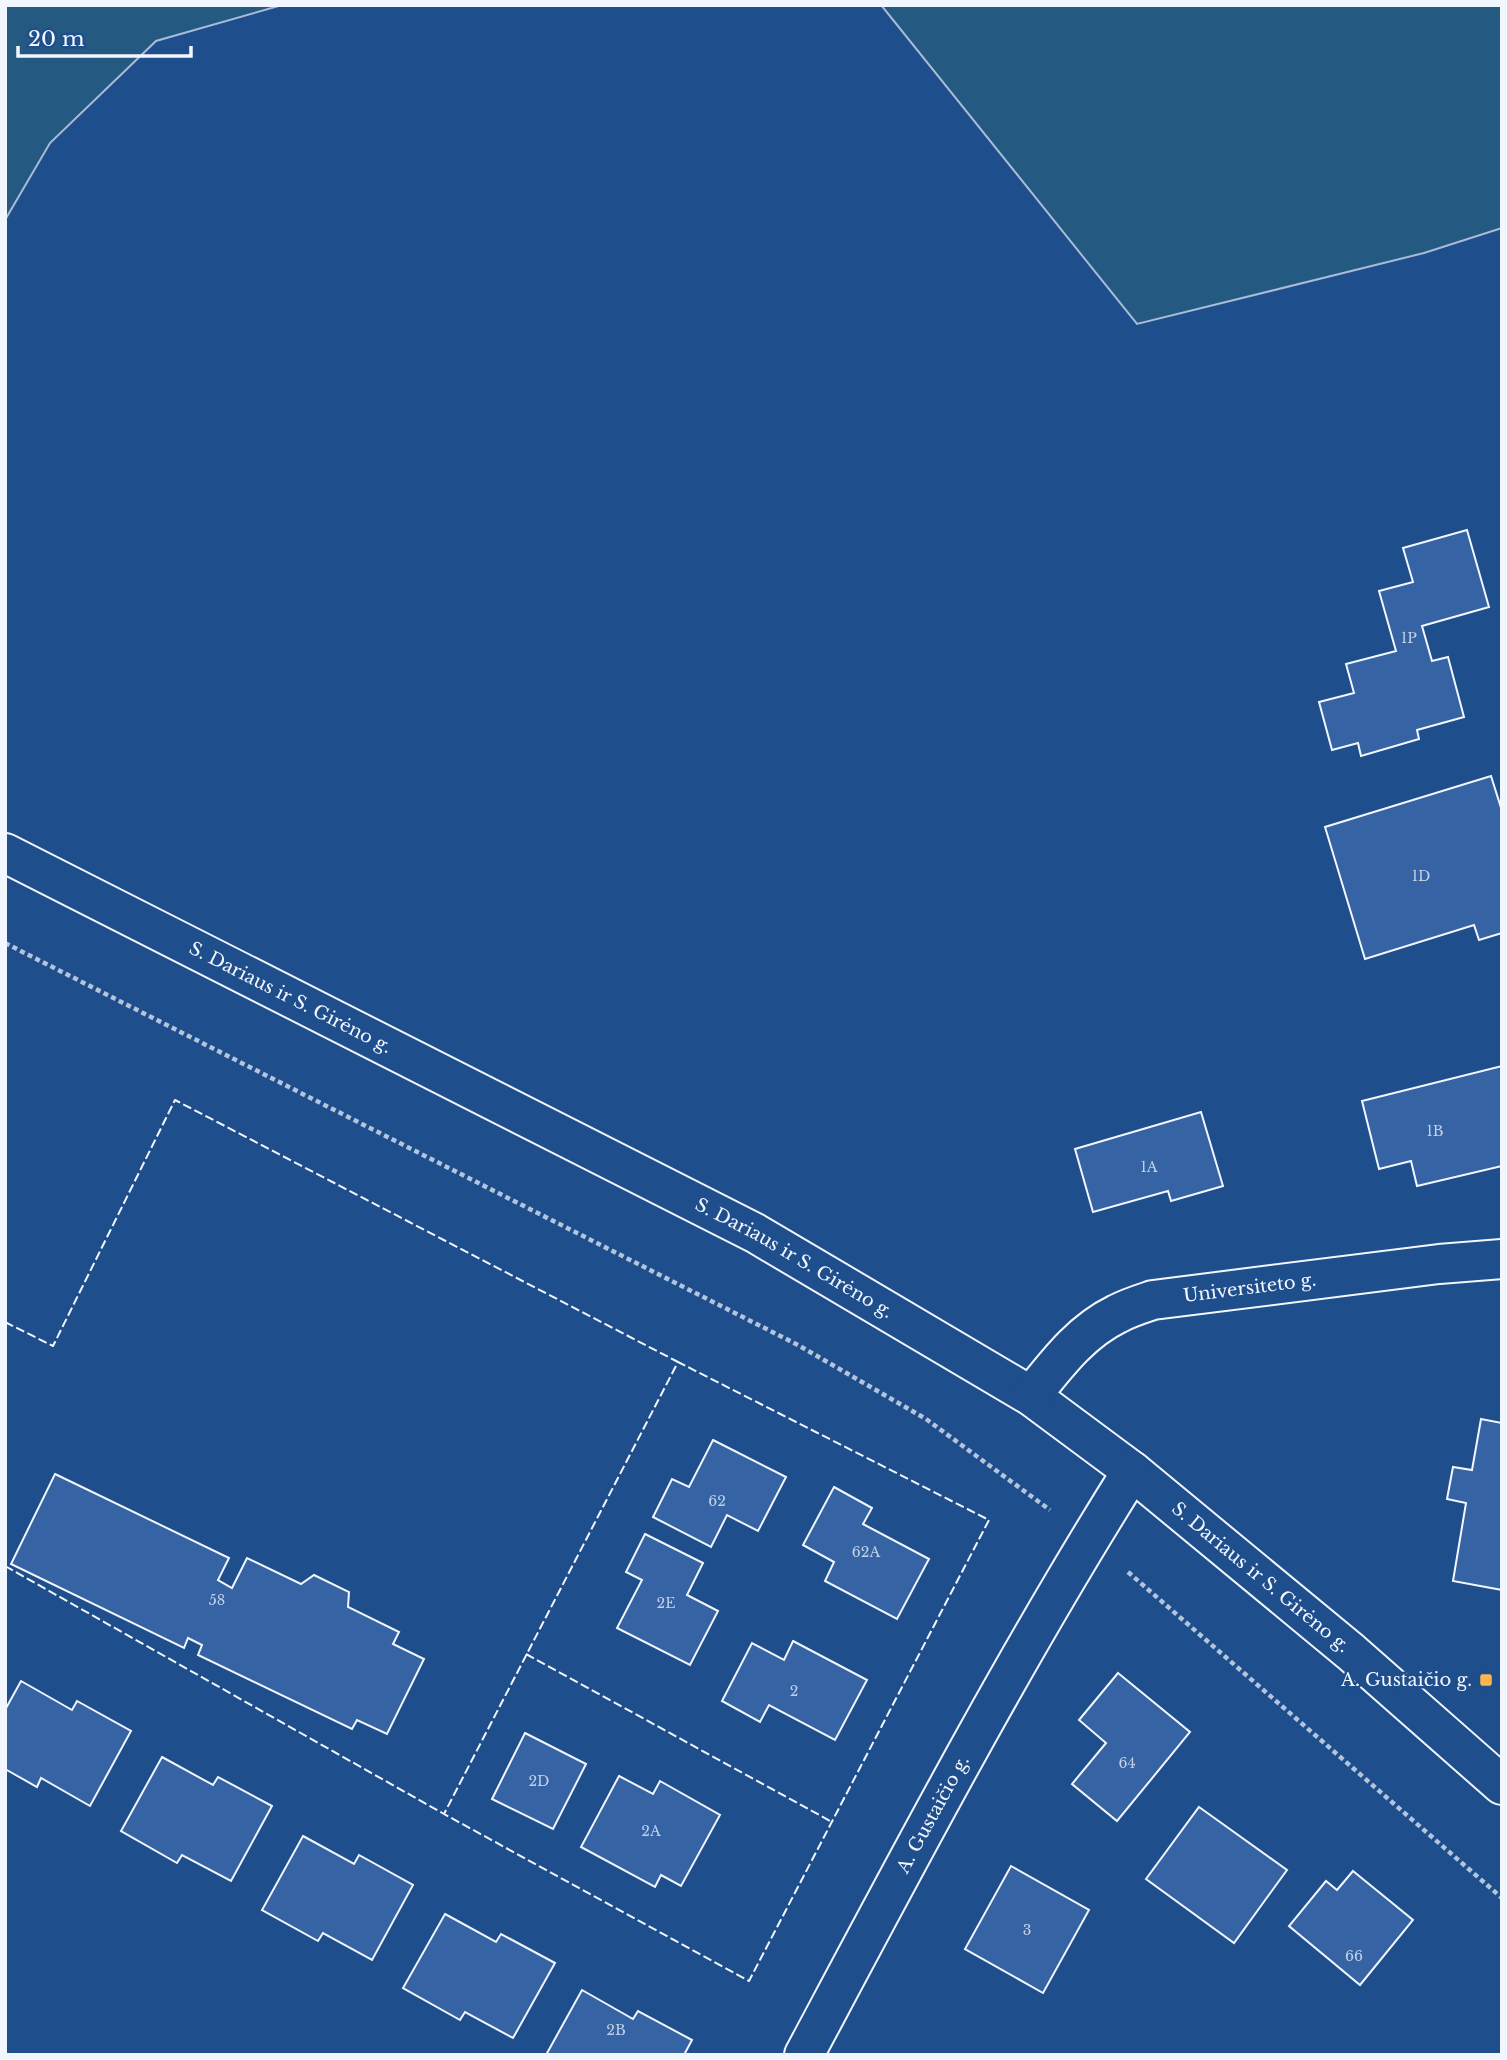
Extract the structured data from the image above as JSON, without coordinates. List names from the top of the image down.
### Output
{
  "streets": {
    "street": ["S. Dariaus ir S. Girėno g.", "Universiteto g.", "A. Gustaičio g."]
  },
  "crossings": [
    ["S. Dariaus ir S. Girėno g.", "Universiteto g."],
    ["S. Dariaus ir S. Girėno g.", "A. Gustaičio g."]
  ],
  "places": {
    "transit": ["A. Gustaičio g."]
  },
  "house_numbers": [
    "1P",
    "1D",
    "1B",
    "1A",
    "62",
    "62A",
    "58",
    "2E",
    "2",
    "64",
    "2D",
    "2A",
    "3",
    "66",
    "2B"
  ],
  "scale_bar": "20 m"
}
